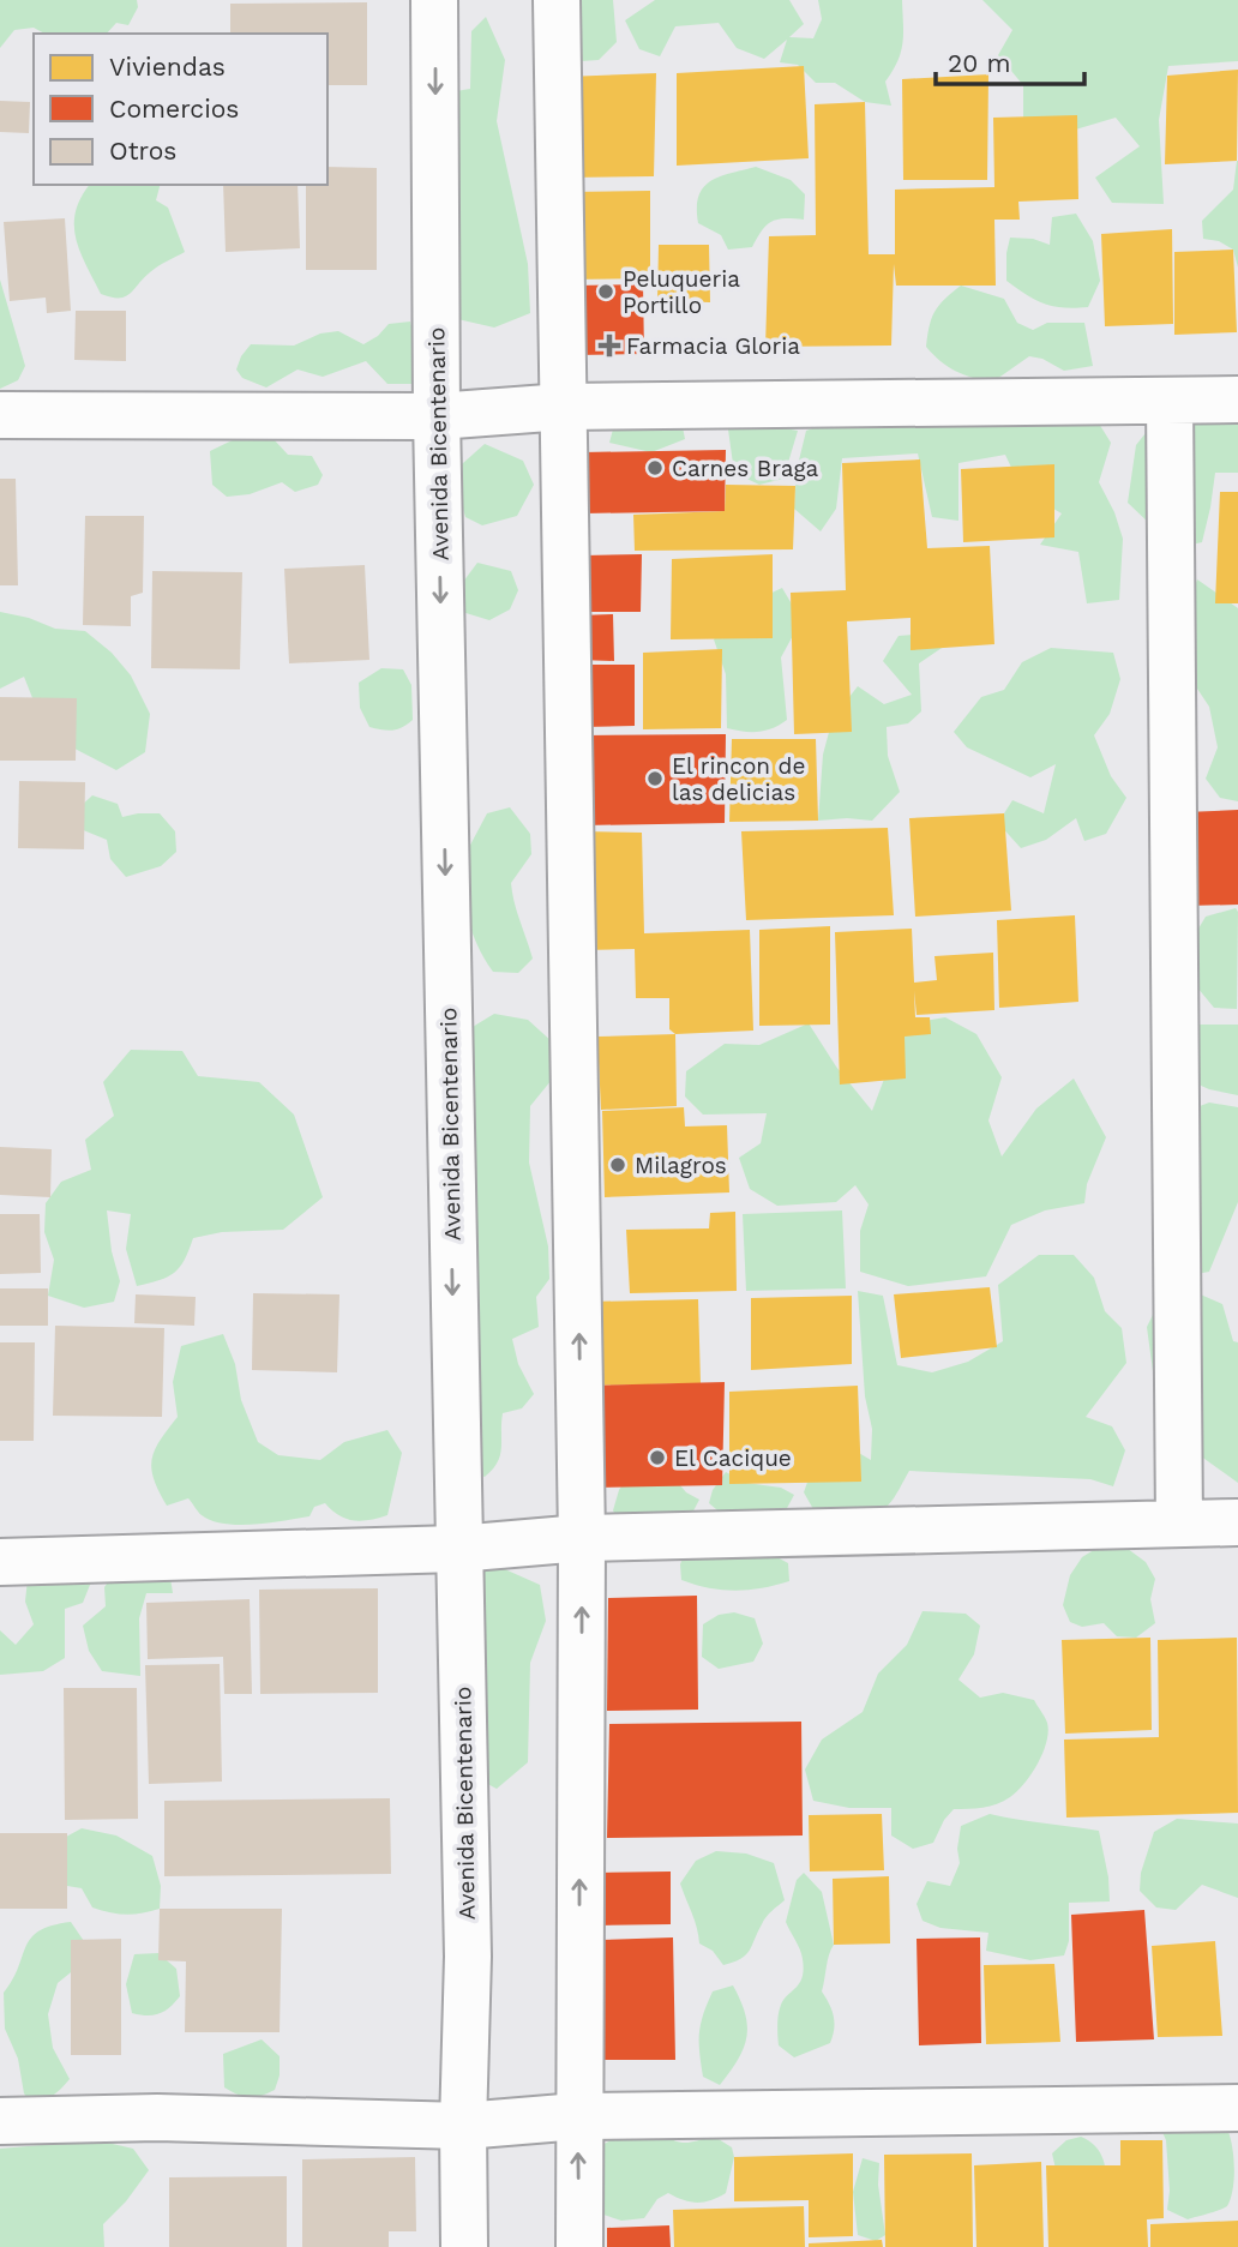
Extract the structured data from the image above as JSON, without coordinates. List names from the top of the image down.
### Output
{
  "streets": {
    "street": ["Avenida Bicentenario"]
  },
  "places": {
    "other": [
      "Peluqueria Portillo",
      "Carnes Braga",
      "El rincon de las delicias",
      "Milagros",
      "El Cacique"
    ],
    "health": ["Farmacia Gloria"]
  },
  "legend": ["Viviendas", "Comercios", "Otros"],
  "scale_bar": "20 m"
}
